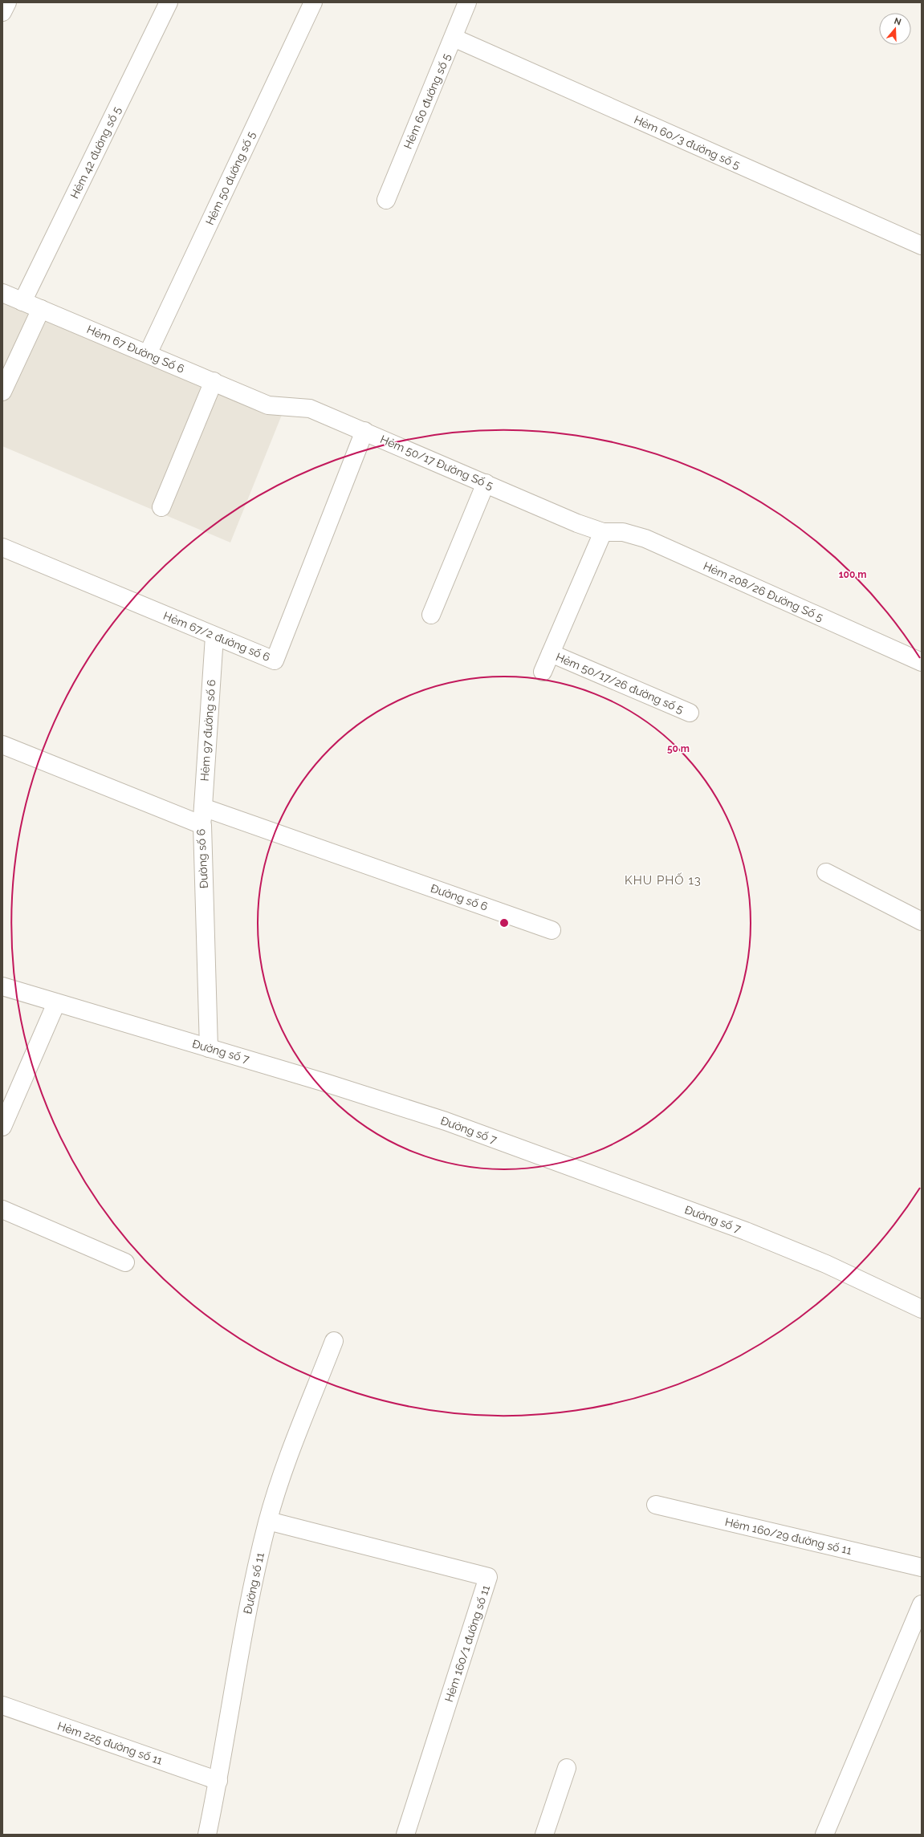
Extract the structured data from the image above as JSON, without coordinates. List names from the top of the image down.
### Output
{
  "streets": {
    "street": [
      "Hẻm 60 đường số 5",
      "Hẻm 60/3 đường số 5",
      "Hẻm 42 đường số 5",
      "Hẻm 50 đường số 5",
      "Hẻm 67 Đường Số 6",
      "Hẻm 50/17 Đường Số 5",
      "Hẻm 208/26 Đường Số 5",
      "Hẻm 67/2 đường số 6",
      "Hẻm 50/17/26 đường số 5",
      "Hẻm 97 đường số 6",
      "Đường số 6",
      "Đường số 7",
      "Hẻm 160/29 đường số 11",
      "Đường số 11",
      "Hẻm 160/1 đường số 11",
      "Hẻm 225 đường số 11"
    ]
  },
  "crossings": [
    ["Hẻm 60 đường số 5", "Hẻm 60/3 đường số 5"],
    ["Hẻm 42 đường số 5", "Hẻm 67 Đường Số 6"],
    ["Hẻm 50 đường số 5", "Hẻm 67 Đường Số 6"],
    ["Hẻm 67 Đường Số 6", "Hẻm 50/17 Đường Số 5"],
    ["Hẻm 50/17 Đường Số 5", "Hẻm 208/26 Đường Số 5"],
    ["Hẻm 50/17 Đường Số 5", "Hẻm 67/2 đường số 6"],
    ["Hẻm 50/17 Đường Số 5", "Hẻm 50/17/26 đường số 5"],
    ["Hẻm 208/26 Đường Số 5", "Hẻm 50/17/26 đường số 5"],
    ["Hẻm 67/2 đường số 6", "Hẻm 97 đường số 6"],
    ["Hẻm 97 đường số 6", "Đường số 6"],
    ["Đường số 6", "Đường số 7"],
    ["Đường số 11", "Hẻm 160/1 đường số 11"],
    ["Đường số 11", "Hẻm 225 đường số 11"]
  ],
  "districts": ["KHU PHỐ 13"],
  "north": "top",
  "rings": ["100 m", "50 m"]
}
